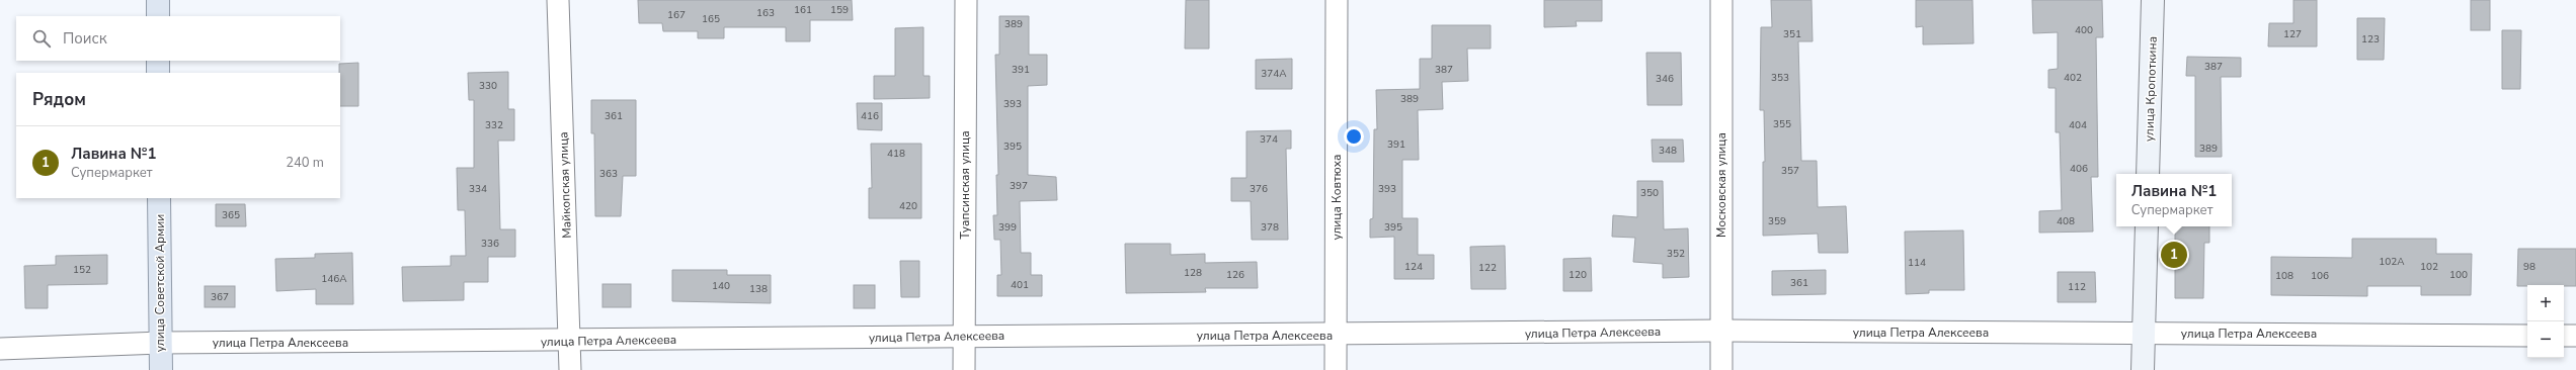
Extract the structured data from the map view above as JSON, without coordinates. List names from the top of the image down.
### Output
{
  "streets": {
    "main road": ["улица Кропоткина", "улица Советской Армии"],
    "street": [
      "Майкопская улица",
      "Туапсинская улица",
      "Московская улица",
      "улица Ковтюха",
      "улица Петра Алексеева"
    ]
  },
  "crossings": [
    ["Майкопская улица", "улица Петра Алексеева"],
    ["Туапсинская улица", "улица Петра Алексеева"],
    ["Московская улица", "улица Петра Алексеева"],
    ["улица Ковтюха", "улица Петра Алексеева"],
    ["улица Советской Армии", "улица Петра Алексеева"]
  ],
  "house_numbers": [
    "161",
    "159",
    "163",
    "167",
    "165",
    "389",
    "400",
    "351",
    "127",
    "123",
    "387",
    "391",
    "387",
    "374А",
    "353",
    "402",
    "346",
    "330",
    "389",
    "393",
    "361",
    "416",
    "355",
    "332",
    "404",
    "374",
    "391",
    "395",
    "389",
    "348",
    "418",
    "406",
    "357",
    "363",
    "397",
    "334",
    "376",
    "393",
    "350",
    "420",
    "365",
    "359",
    "408",
    "399",
    "378",
    "395",
    "336",
    "352",
    "102А",
    "114",
    "124",
    "102",
    "98",
    "122",
    "152",
    "128",
    "126",
    "120",
    "100",
    "108",
    "106",
    "146А",
    "361",
    "401",
    "140",
    "112",
    "138",
    "367"
  ],
  "page": {
    "search": "Поиск",
    "heading": "Рядом",
    "list": [
      {
        "mark": "1",
        "name": "Лавина №1",
        "note": "Супермаркет",
        "value": "240 m"
      }
    ],
    "popup": ["Лавина №1", "Супермаркет"],
    "pins": "1",
    "map_buttons": ["+", "−"]
  }
}
